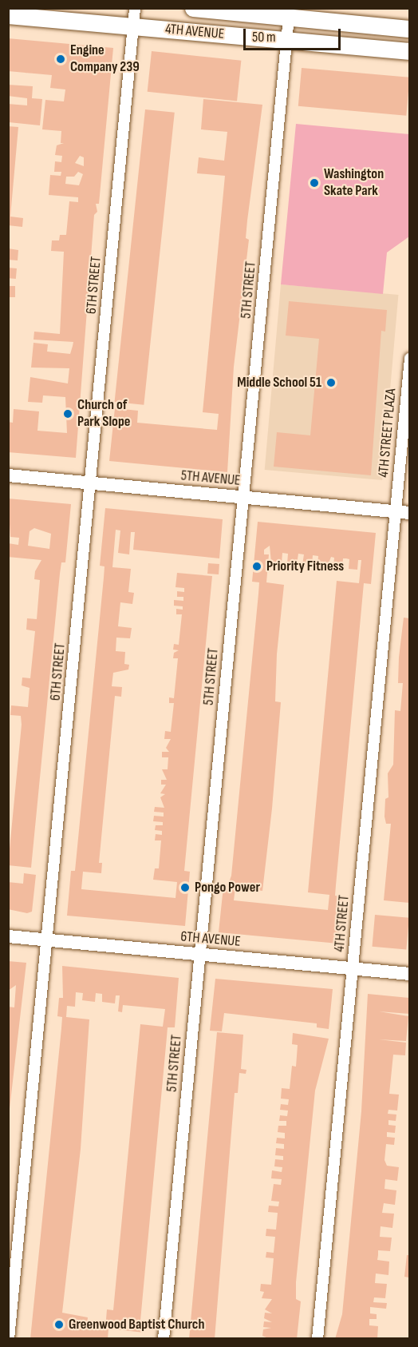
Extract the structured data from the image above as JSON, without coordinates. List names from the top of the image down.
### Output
{
  "streets": {
    "main road": ["4TH AVENUE"],
    "street": [
      "6TH STREET",
      "5TH STREET",
      "4TH STREET PLAZA",
      "5TH AVENUE",
      "4TH STREET",
      "6TH AVENUE"
    ]
  },
  "crossings": [
    ["4TH AVENUE", "6TH STREET"],
    ["4TH AVENUE", "5TH STREET"],
    ["6TH STREET", "5TH AVENUE"],
    ["6TH STREET", "6TH AVENUE"],
    ["5TH STREET", "5TH AVENUE"],
    ["5TH STREET", "6TH AVENUE"],
    ["4TH STREET PLAZA", "5TH AVENUE"],
    ["4TH STREET PLAZA", "4TH STREET"],
    ["5TH AVENUE", "4TH STREET"],
    ["4TH STREET", "6TH AVENUE"]
  ],
  "places": [
    "Engine Company 239",
    "Washington Skate Park",
    "Middle School 51",
    "Church of Park Slope",
    "Priority Fitness",
    "Pongo Power",
    "Greenwood Baptist Church"
  ],
  "scale_bar": "50 m"
}
